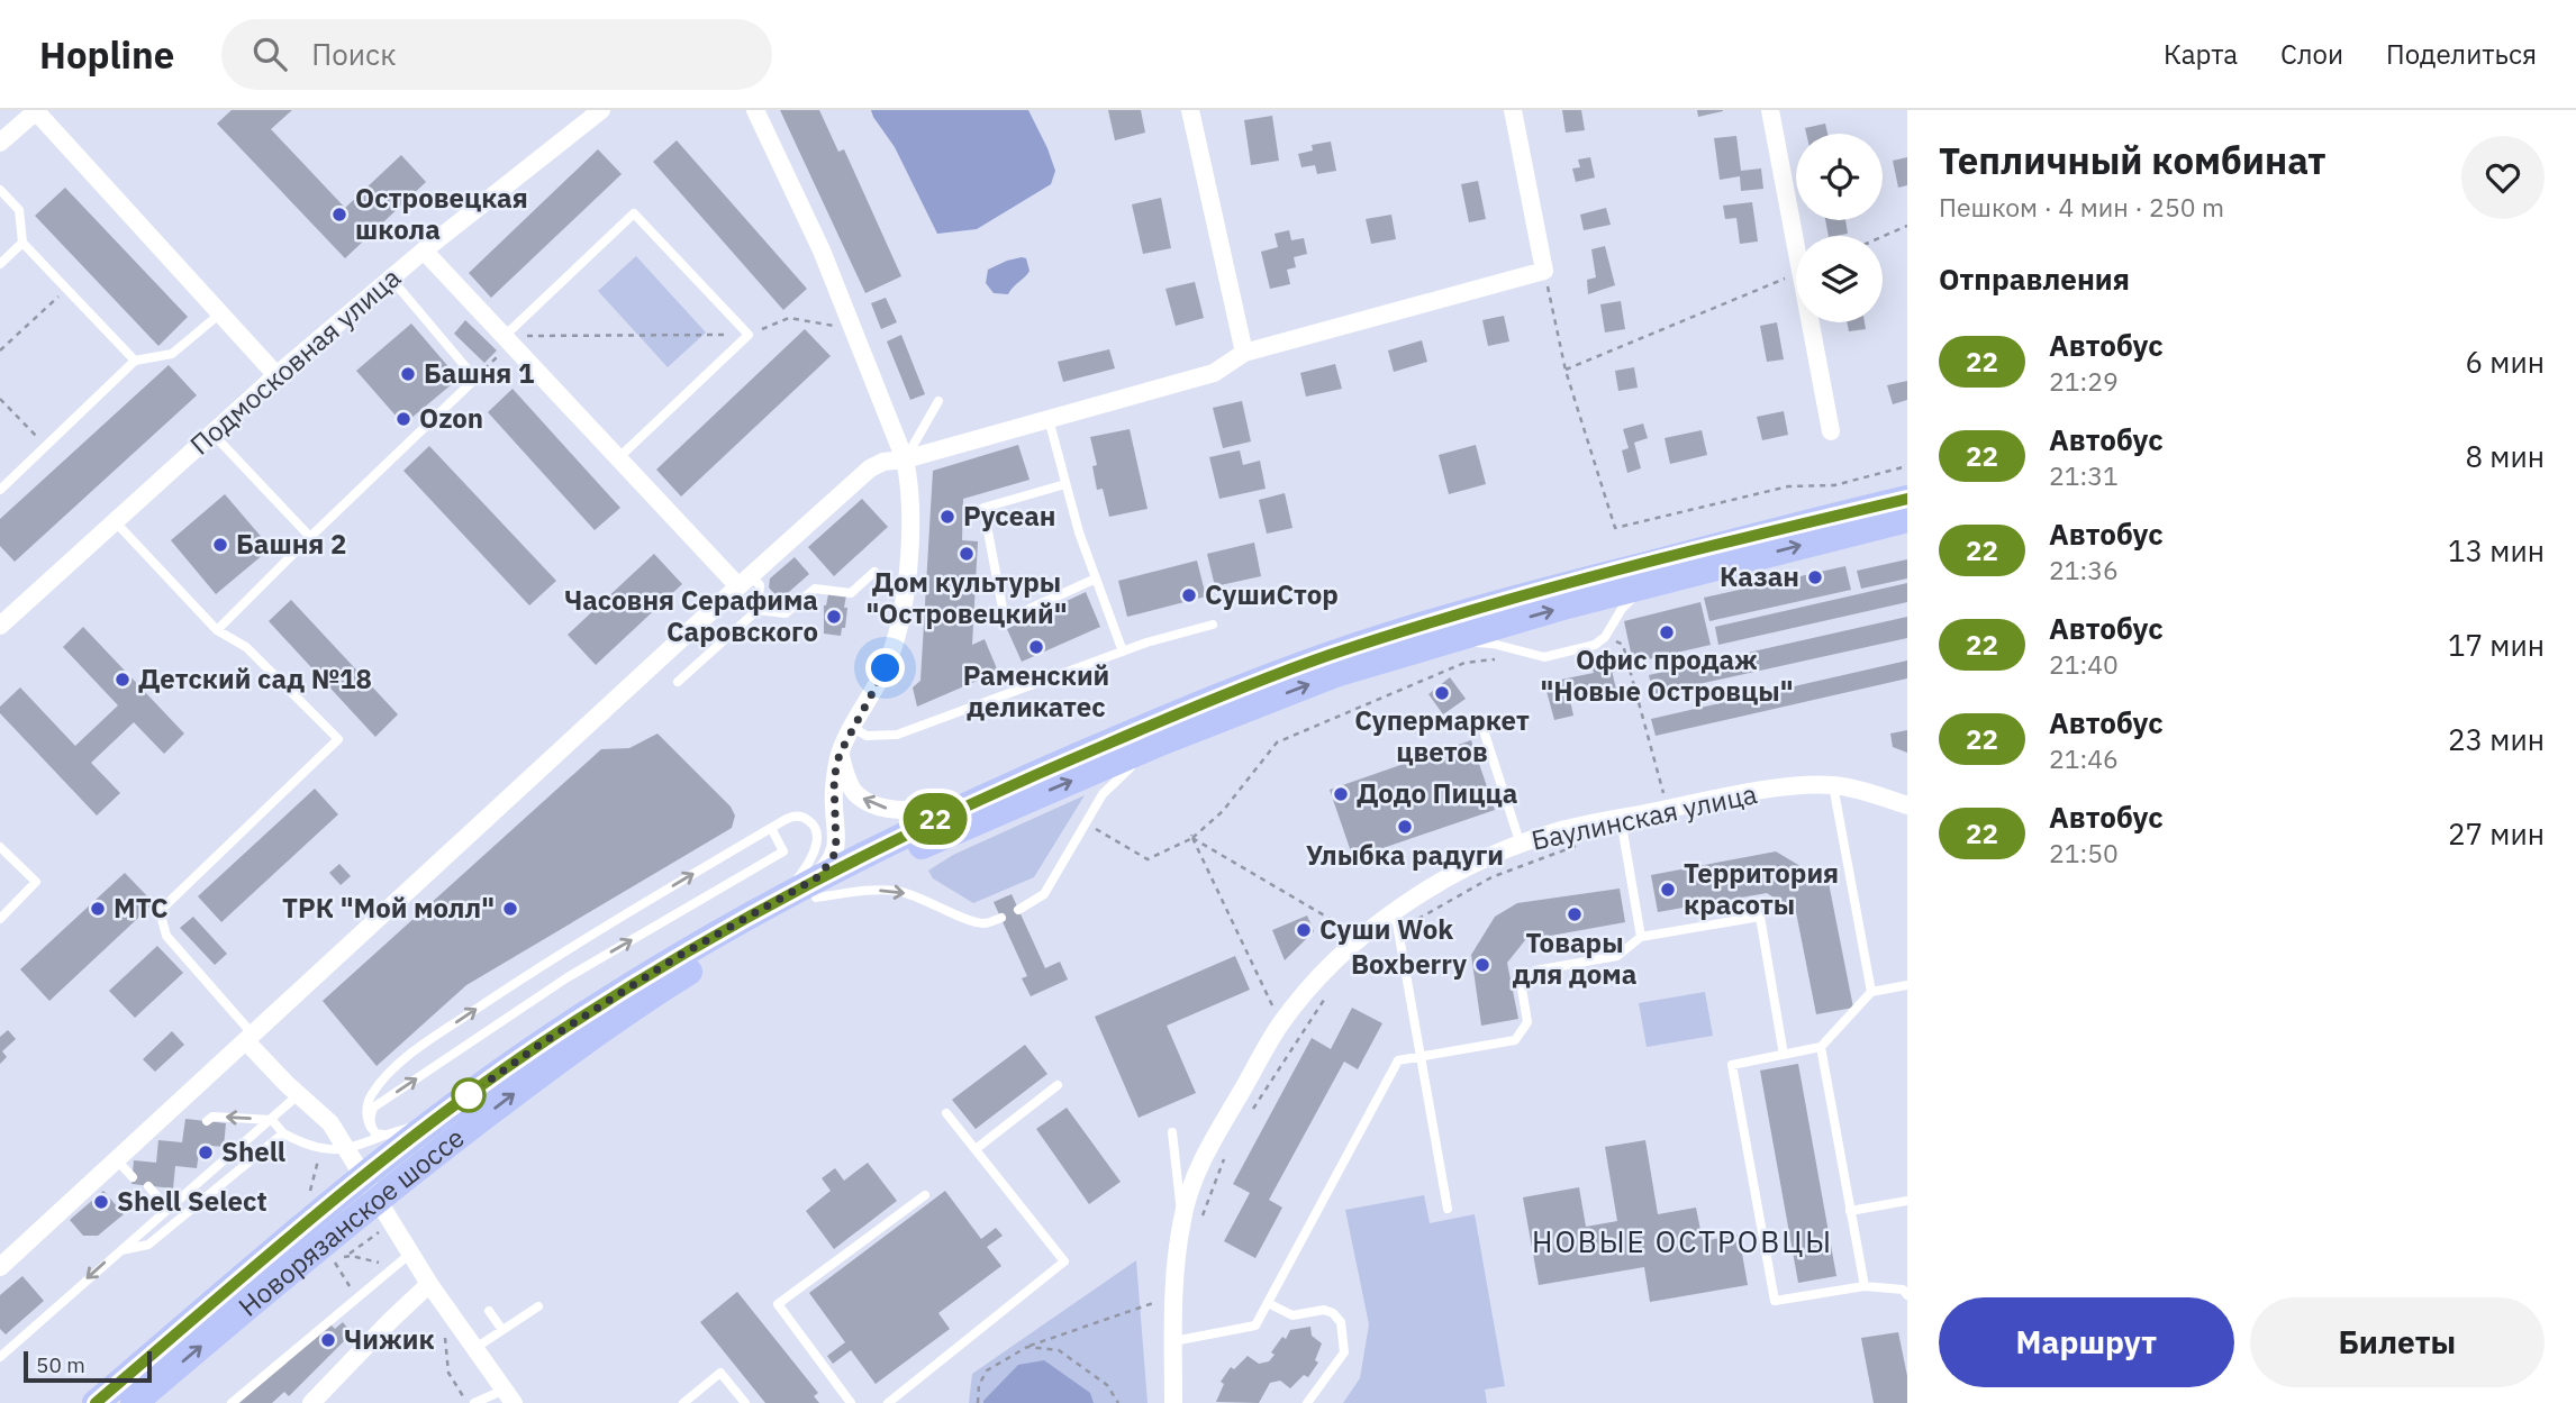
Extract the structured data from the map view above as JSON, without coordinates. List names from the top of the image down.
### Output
{
  "streets": {
    "main road": ["Новорязанское шоссе"],
    "street": ["Подмосковная улица", "Баулинская улица"]
  },
  "districts": ["НОВЫЕ ОСТРОВЦЫ"],
  "places": [
    "Островецкая школа",
    "Башня 1",
    "Ozon",
    "Русеан",
    "Башня 2",
    "Дом культуры \"Островецкий\"",
    "Казан",
    "СушиСтор",
    "Часовня Серафима Саровского",
    "Офис продаж \"Новые Островцы\"",
    "Раменский деликатес",
    "Детский сад №18",
    "Супермаркет цветов",
    "Додо Пицца",
    "Улыбка радуги",
    "Территория красоты",
    "МТС",
    "ТРК \"Мой молл\"",
    "Товары для дома",
    "Суши Wok",
    "Boxberry",
    "Shell",
    "Shell Select",
    "Чижик"
  ],
  "lines": ["bus line 22"],
  "scale_bar": "50 m",
  "page": {
    "header": "Hopline",
    "search": "Поиск",
    "nav": ["Карта", "Слои", "Поделиться"],
    "on_map": "22",
    "heading": [
      ["Тепличный комбинат", "Пешком · 4 мин · 250 m"],
      "Отправления"
    ],
    "list": [
      {
        "mark": "22",
        "name": "Автобус",
        "note": "21:29",
        "value": "6 мин"
      },
      {
        "mark": "22",
        "name": "Автобус",
        "note": "21:31",
        "value": "8 мин"
      },
      {
        "mark": "22",
        "name": "Автобус",
        "note": "21:36",
        "value": "13 мин"
      },
      {
        "mark": "22",
        "name": "Автобус",
        "note": "21:40",
        "value": "17 мин"
      },
      {
        "mark": "22",
        "name": "Автобус",
        "note": "21:46",
        "value": "23 мин"
      },
      {
        "mark": "22",
        "name": "Автобус",
        "note": "21:50",
        "value": "27 мин"
      }
    ],
    "buttons": ["Маршрут", "Билеты"],
    "scale": "50 m"
  }
}
